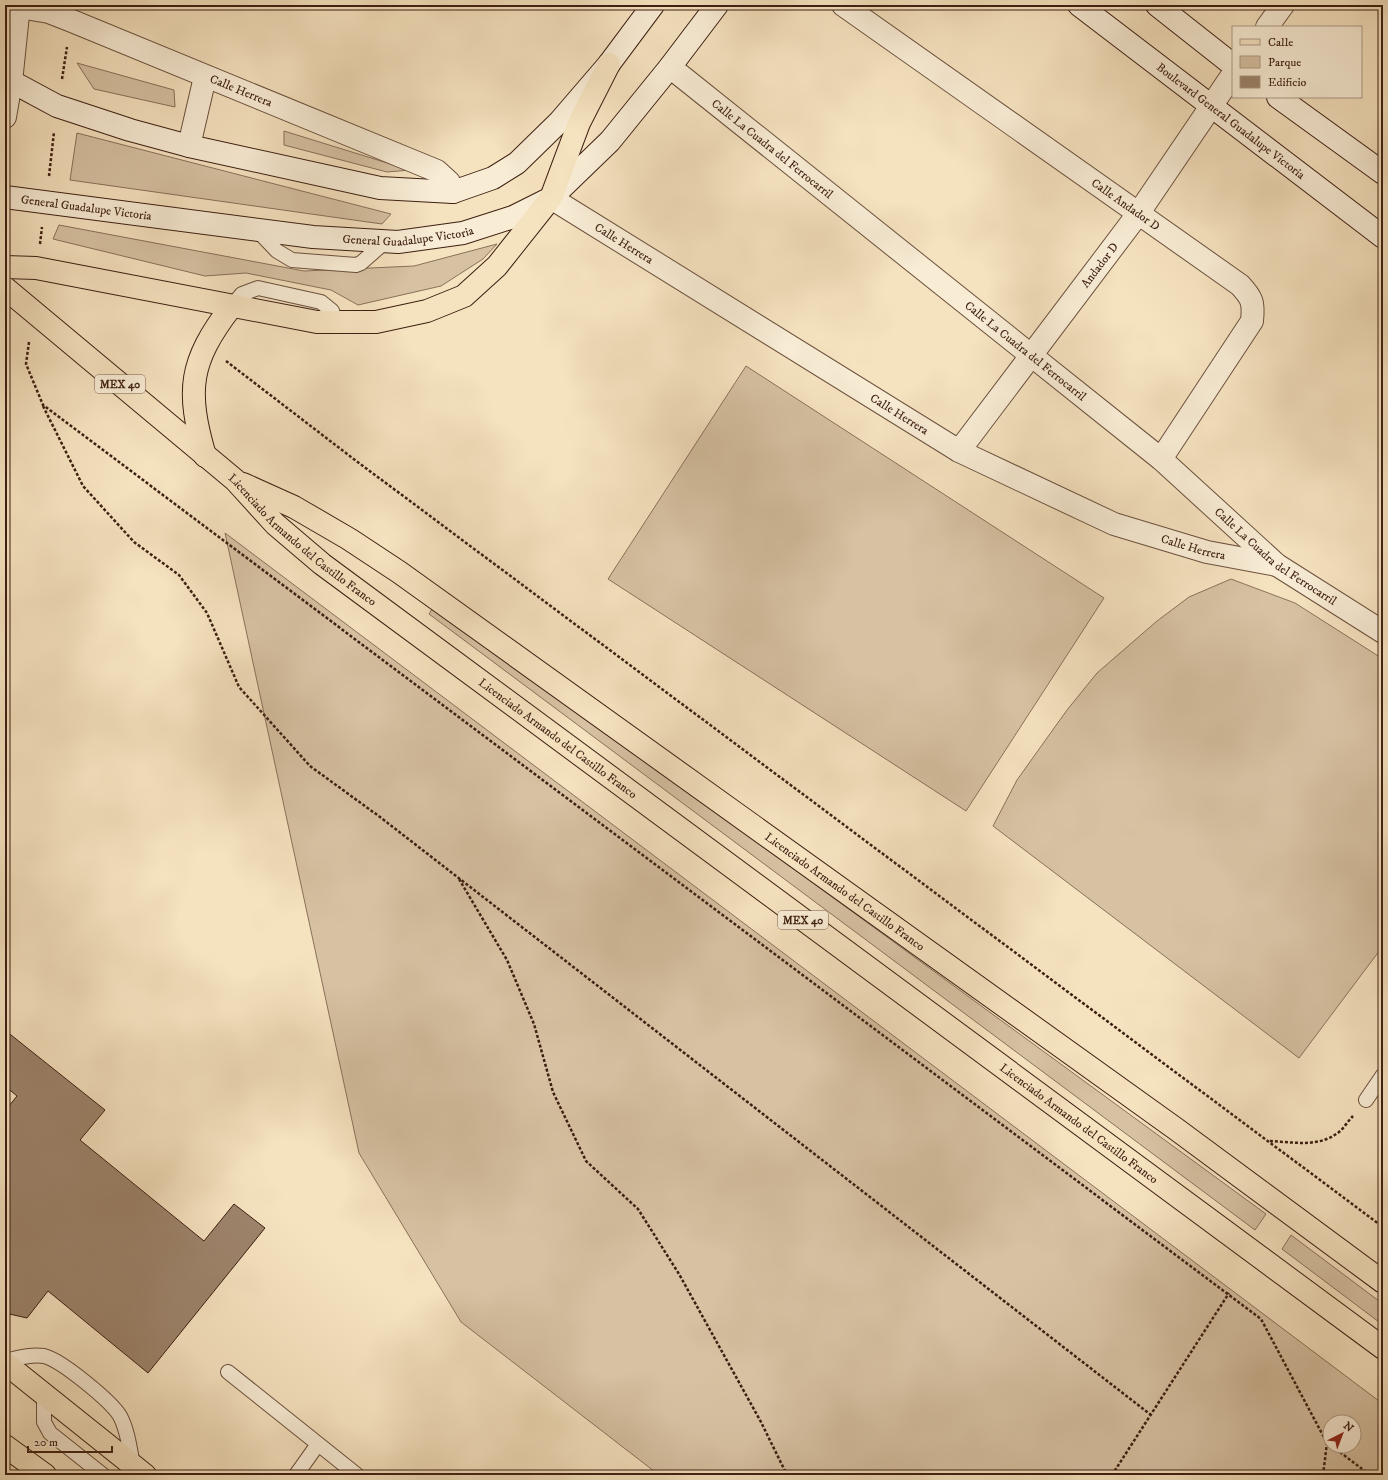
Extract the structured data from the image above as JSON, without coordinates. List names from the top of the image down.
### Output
{
  "streets": {
    "main road": ["MEX 40", "Licenciado Armando del Castillo Franco"],
    "street": [
      "Calle Herrera",
      "Boulevard General Guadalupe Victoria",
      "Calle La Cuadra del Ferrocarril",
      "Calle Andador D",
      "General Guadalupe Victoria",
      "Andador D"
    ]
  },
  "crossings": [
    ["Calle Herrera", "Calle La Cuadra del Ferrocarril"],
    ["Calle Herrera", "General Guadalupe Victoria"],
    ["Calle Herrera", "Andador D"],
    ["Boulevard General Guadalupe Victoria", "Andador D"],
    ["Calle La Cuadra del Ferrocarril", "Calle Andador D"],
    ["Calle La Cuadra del Ferrocarril", "General Guadalupe Victoria"],
    ["Calle La Cuadra del Ferrocarril", "Andador D"],
    ["Calle Andador D", "Andador D"],
    ["MEX 40", "Licenciado Armando del Castillo Franco"]
  ],
  "legend": ["Calle", "Parque", "Edificio"],
  "scale_bar": "20 m",
  "north": "top right"
}
